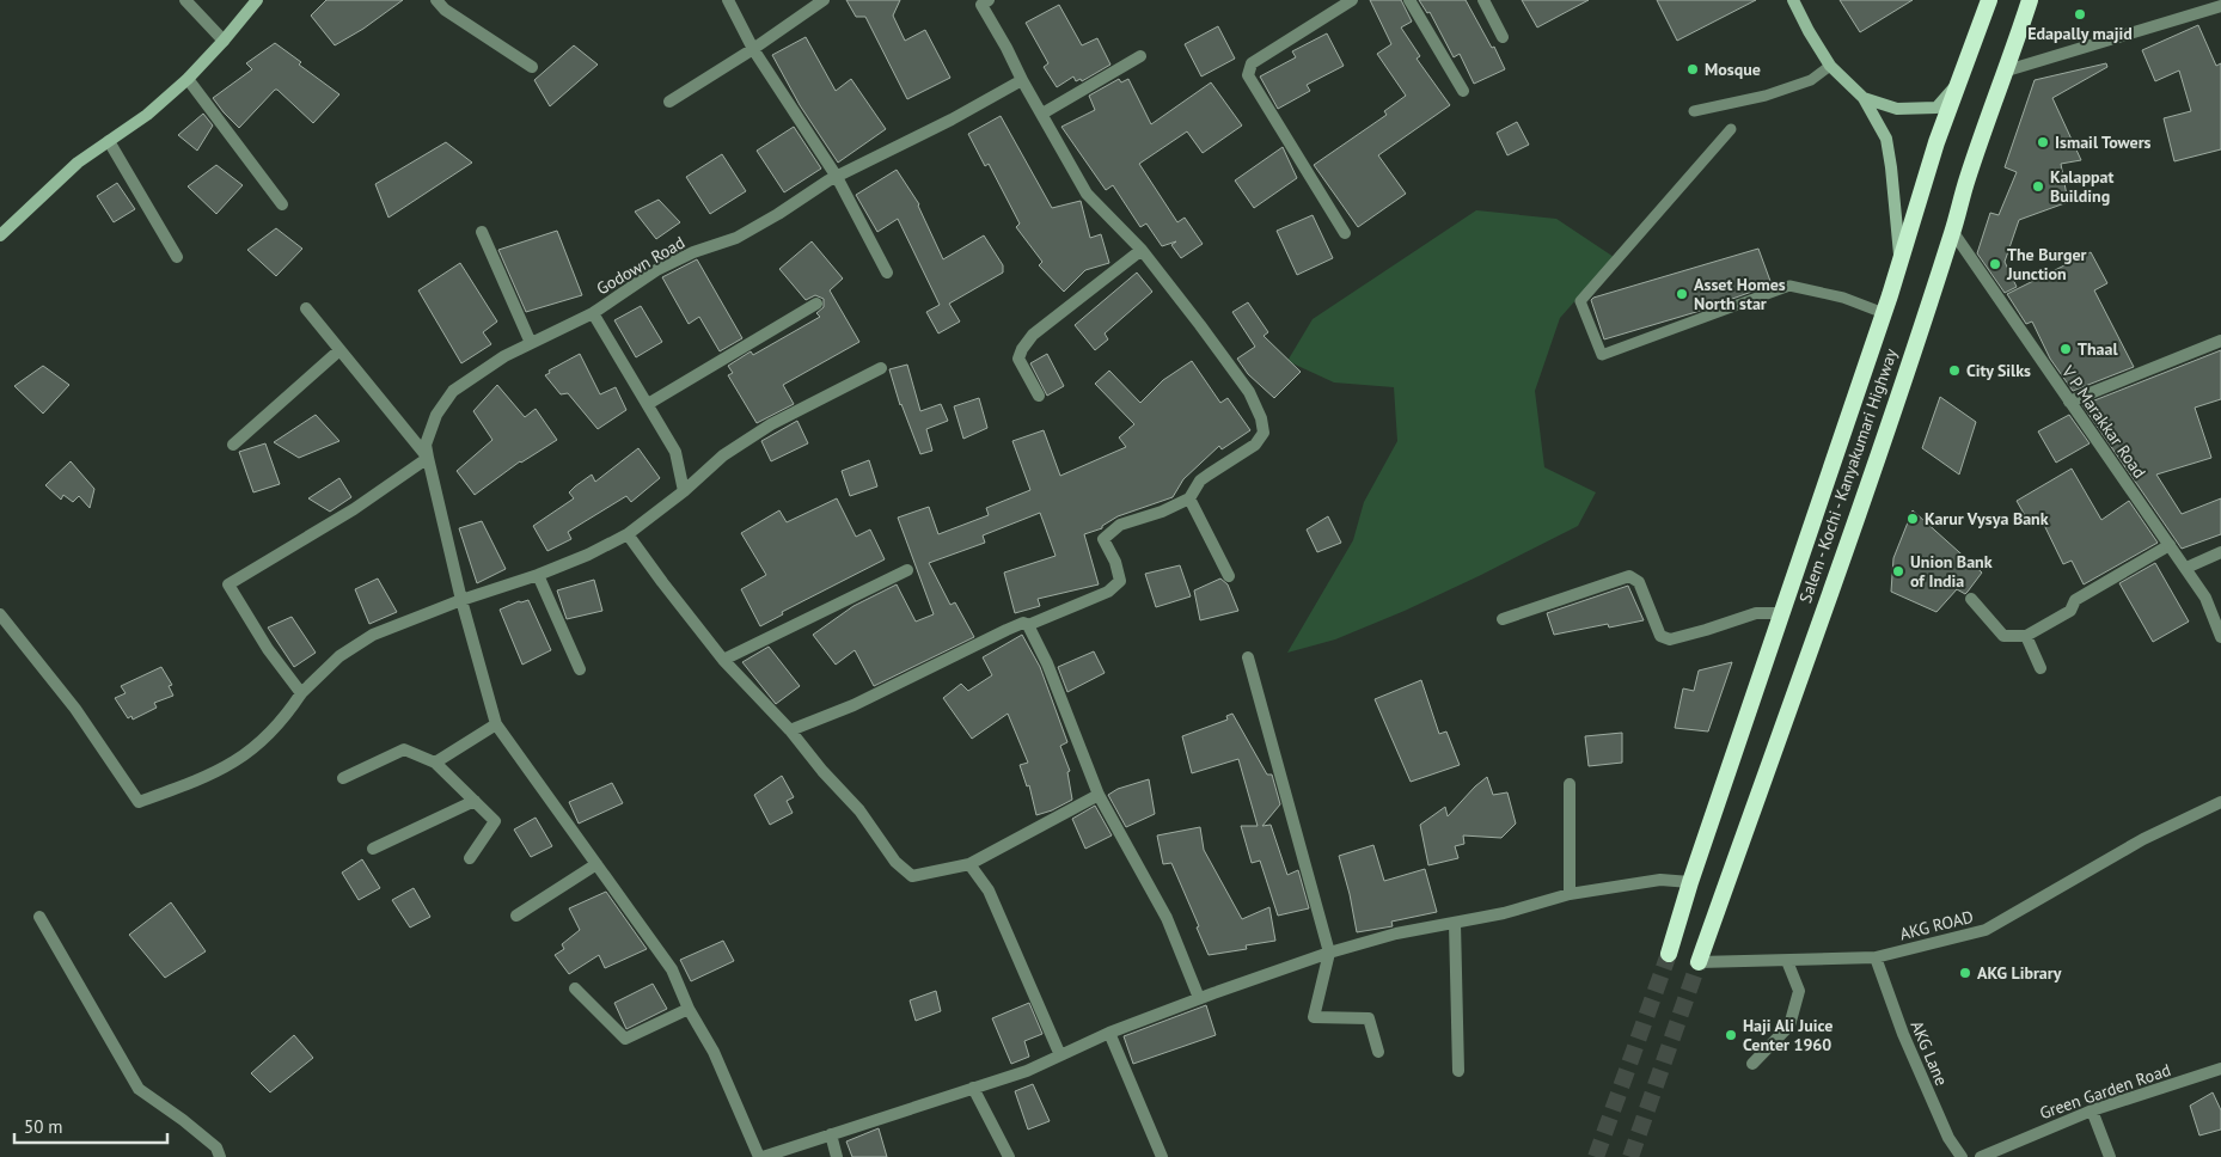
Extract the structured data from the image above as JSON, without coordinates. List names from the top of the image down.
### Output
{
  "streets": {
    "highway": ["Salem - Kochi - Kanyakumari Highway"],
    "street": [
      "Godown Road",
      "V P Marakkar Road",
      "AKG ROAD",
      "AKG Lane",
      "Green Garden Road"
    ]
  },
  "crossings": [
    ["V P Marakkar Road", "Salem - Kochi - Kanyakumari Highway"],
    ["Salem - Kochi - Kanyakumari Highway", "AKG ROAD"],
    ["AKG ROAD", "AKG Lane"]
  ],
  "places": [
    "Edapally majid",
    "Mosque",
    "Ismail Towers",
    "Kalappat Building",
    "The Burger Junction",
    "Asset Homes North star",
    "Thaal",
    "City Silks",
    "Karur Vysya Bank",
    "Union Bank of India",
    "AKG Library",
    "Haji Ali Juice Center 1960"
  ],
  "scale_bar": "50 m"
}
